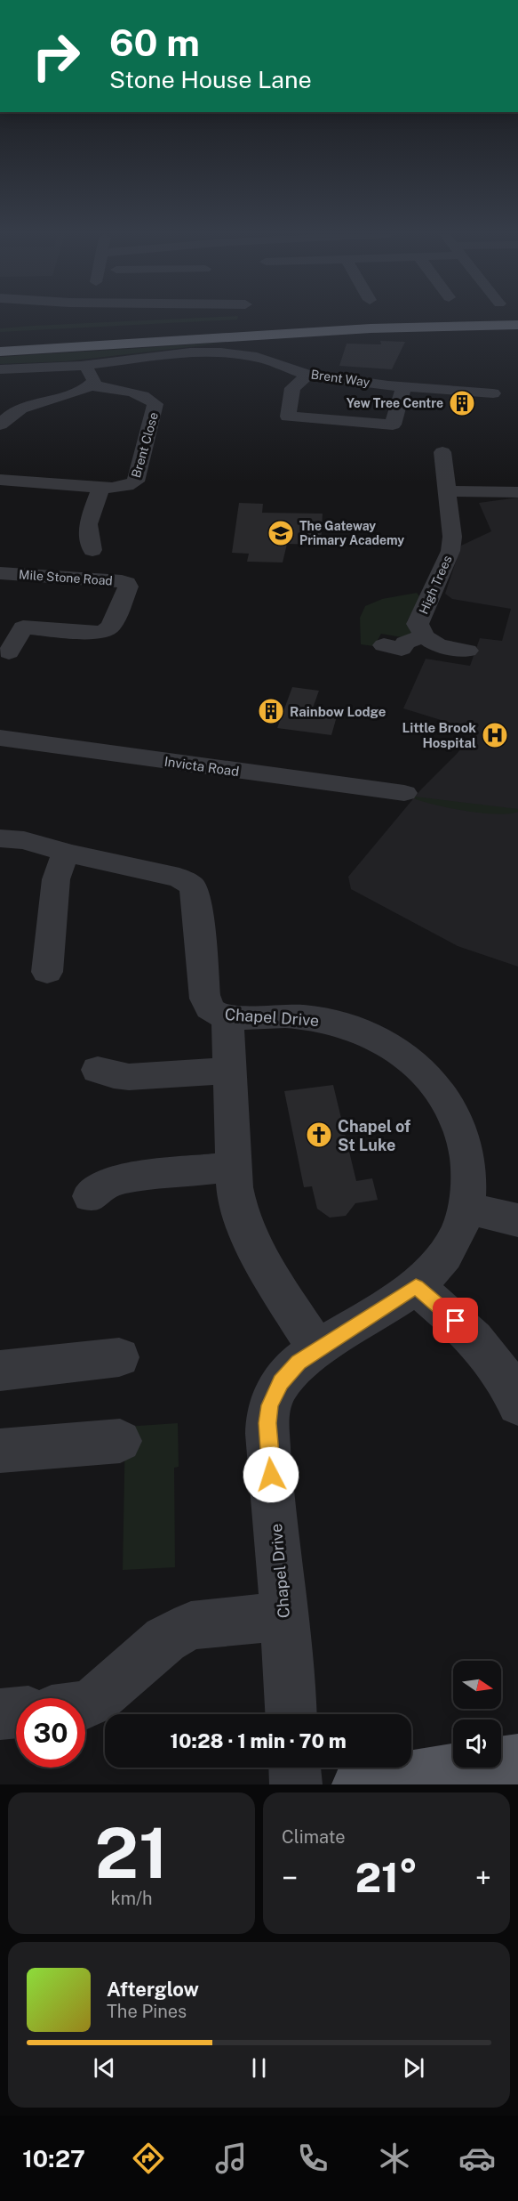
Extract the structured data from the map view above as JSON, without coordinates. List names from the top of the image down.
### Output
{
  "streets": {
    "street": [
      "Brent Way",
      "Brent Close",
      "Mile Stone Road",
      "High Trees",
      "Invicta Road",
      "Chapel Drive"
    ]
  },
  "places": {
    "building": ["Yew Tree Centre", "Rainbow Lodge"],
    "school or university": ["The Gateway Primary Academy"],
    "hospital": ["Little Brook Hospital"],
    "church": ["Chapel of St Luke"]
  },
  "north": "right",
  "page": {
    "turn": ["60 m", "Stone House Lane"],
    "limit": "30",
    "trip": "10:28 · 1 min · 70 m",
    "tile": [
      ["21", "km/h"],
      "Climate"
    ],
    "heat": ["−", "21°", "+"],
    "song": ["Afterglow", "The Pines"],
    "tabs": "10:27"
  }
}
